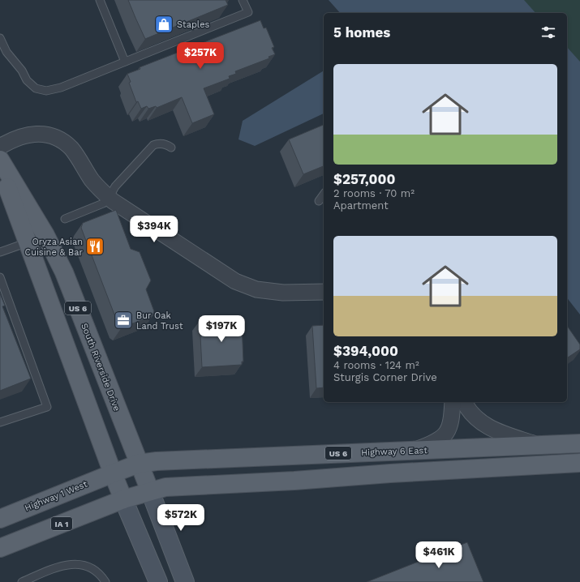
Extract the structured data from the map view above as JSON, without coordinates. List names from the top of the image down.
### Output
{
  "streets": {
    "main road": [
      "US 6",
      "South Riverside Drive",
      "Highway 6 East",
      "Highway 1 West",
      "IA 1"
    ]
  },
  "crossings": [
    ["US 6", "Highway 6 East"],
    ["US 6", "Highway 1 West"],
    ["US 6", "IA 1"],
    ["South Riverside Drive", "Highway 6 East"],
    ["Highway 6 East", "Highway 1 West"]
  ],
  "places": {
    "shop": ["Staples"],
    "restaurant": ["Oryza Asian Cuisine & Bar"],
    "office": ["Bur Oak Land Trust"]
  },
  "page": {
    "heading": "5 homes",
    "price": [
      "$257K",
      "$394K",
      "$197K",
      "$572K",
      "$461K"
    ],
    "list": [
      {
        "name": "$257,000",
        "note": "2 rooms · 70 m² · Apartment"
      },
      {
        "name": "$394,000",
        "note": "4 rooms · 124 m² · Sturgis Corner Drive"
      }
    ]
  }
}
